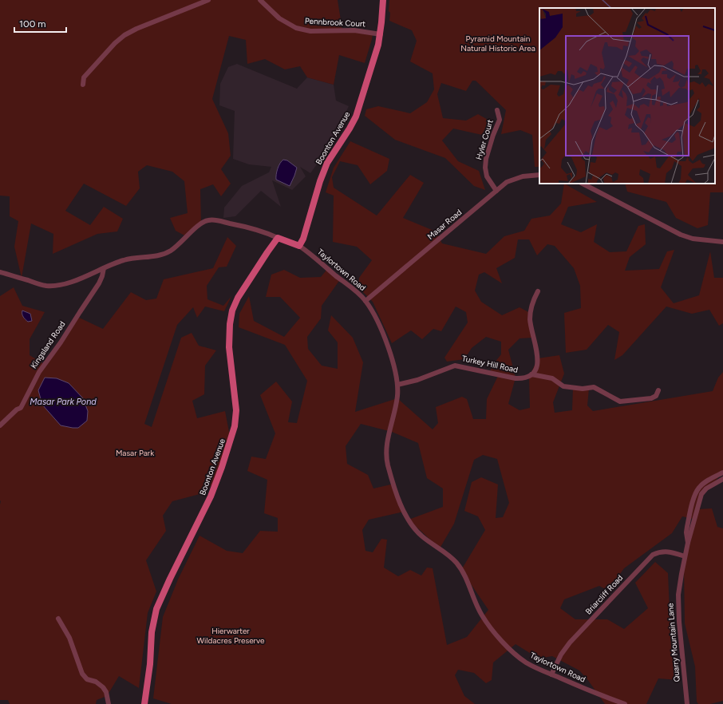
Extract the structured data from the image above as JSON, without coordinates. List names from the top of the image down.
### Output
{
  "streets": {
    "main road": ["Boonton Avenue"],
    "street": [
      "Pennbrook Court",
      "Hyler Court",
      "Masar Road",
      "Taylortown Road",
      "Kingsland Road",
      "Turkey Hill Road",
      "Briarcliff Road",
      "Quarry Mountain Lane"
    ]
  },
  "crossings": [
    ["Pennbrook Court", "Boonton Avenue"],
    ["Boonton Avenue", "Taylortown Road"],
    ["Hyler Court", "Masar Road"],
    ["Masar Road", "Taylortown Road"],
    ["Taylortown Road", "Turkey Hill Road"],
    ["Taylortown Road", "Briarcliff Road"],
    ["Briarcliff Road", "Quarry Mountain Lane"]
  ],
  "water": ["Masar Park Pond"],
  "parks": ["Pyramid Mountain Natural Historic Area", "Masar Park", "Hierwarter Wildacres Preserve"],
  "scale_bar": "100 m"
}
